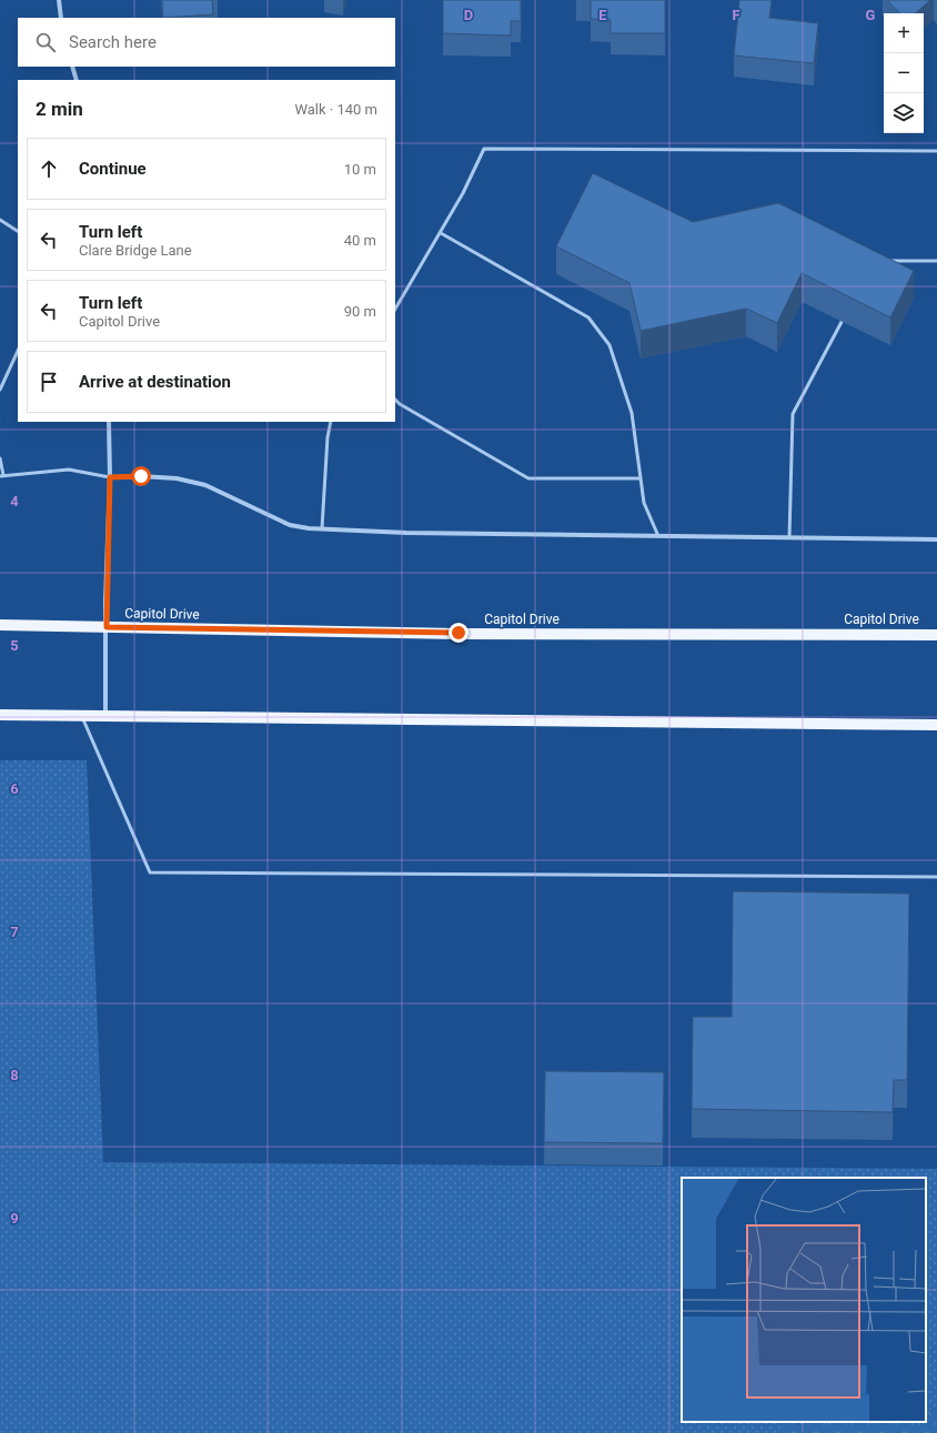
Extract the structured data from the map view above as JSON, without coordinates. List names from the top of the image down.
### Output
{
  "streets": {
    "main road": ["Capitol Drive"]
  },
  "page": {
    "map_buttons": ["+", "−"],
    "search": "Search here",
    "heading": ["2 min", "Walk · 140 m"],
    "list": [
      ["Continue", "10 m"],
      ["Turn left", "Clare Bridge Lane", "40 m"],
      ["Turn left", "Capitol Drive", "90 m"],
      "Arrive at destination"
    ]
  },
  "grid": {
    "columns": [
      "D",
      "E",
      "F",
      "G"
    ],
    "rows": [
      "4",
      "5",
      "6",
      "7",
      "8",
      "9"
    ]
  }
}
